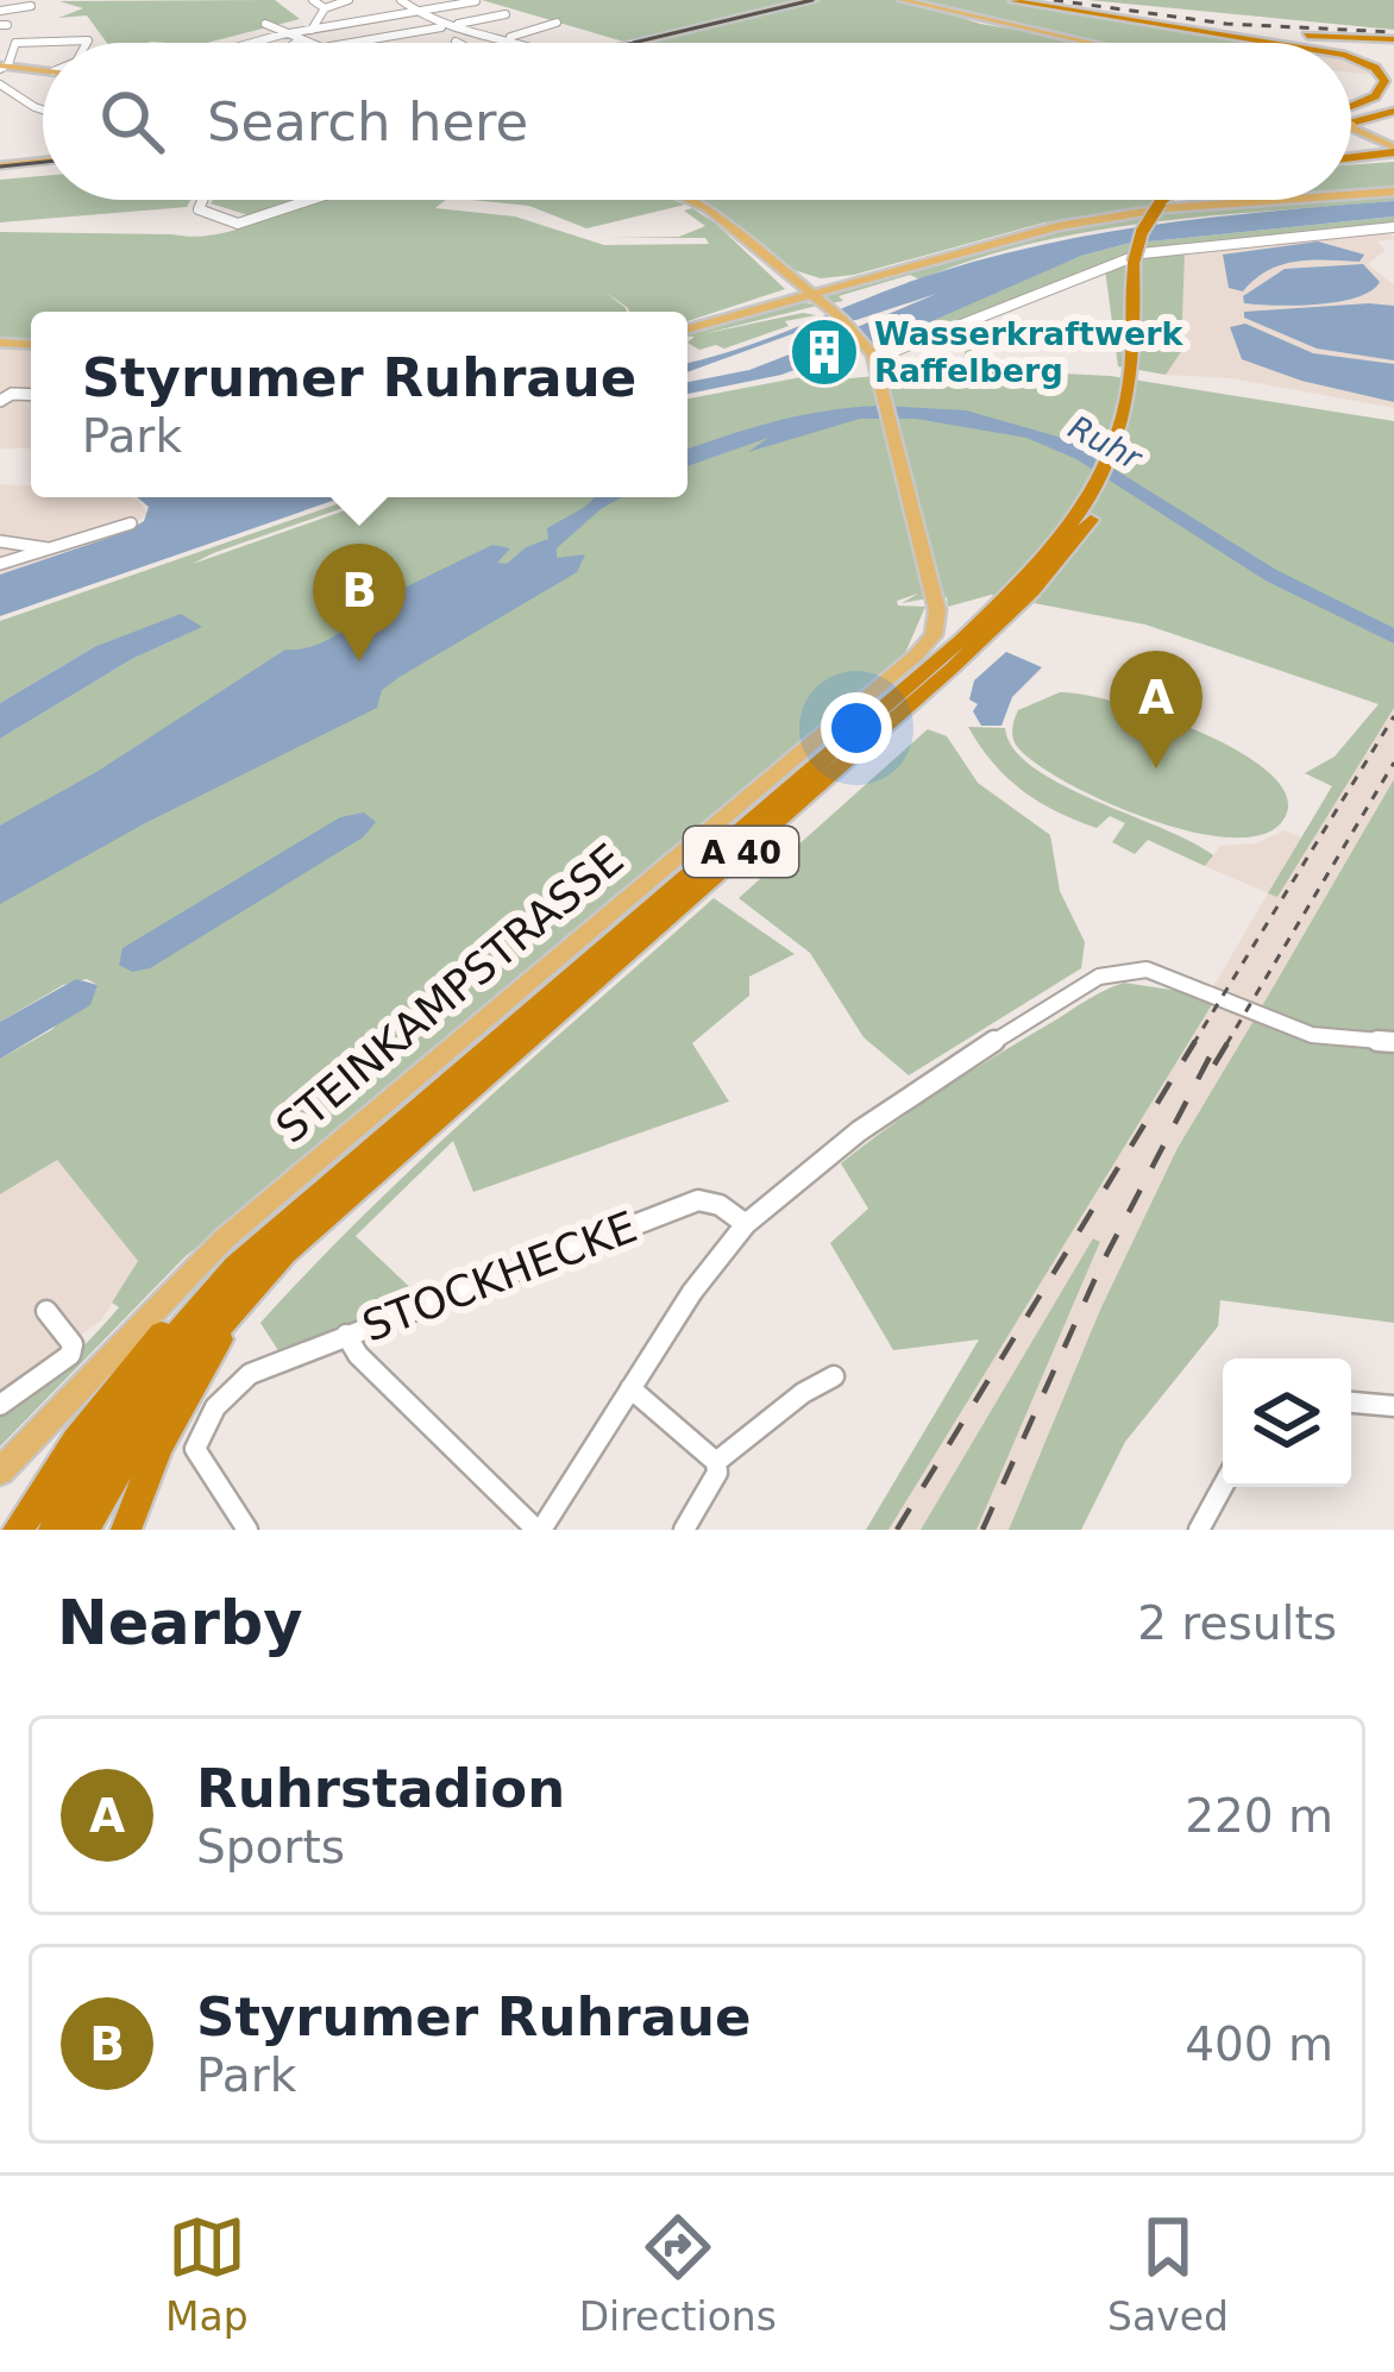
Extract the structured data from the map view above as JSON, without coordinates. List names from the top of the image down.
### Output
{
  "streets": {
    "highway": ["A 40"],
    "main road": ["STEINKAMPSTRASSE"],
    "street": ["STOCKHECKE"]
  },
  "water": ["Ruhr"],
  "places": {
    "building": ["Wasserkraftwerk Raffelberg"]
  },
  "page": {
    "search": "Search here",
    "popup": ["Styrumer Ruhraue", "Park"],
    "pins": ["B", "A"],
    "heading": ["Nearby", "2 results"],
    "list": [
      {
        "mark": "A",
        "name": "Ruhrstadion",
        "note": "Sports",
        "value": "220 m"
      },
      {
        "mark": "B",
        "name": "Styrumer Ruhraue",
        "note": "Park",
        "value": "400 m"
      }
    ],
    "nav": ["Map", "Directions", "Saved"]
  }
}
